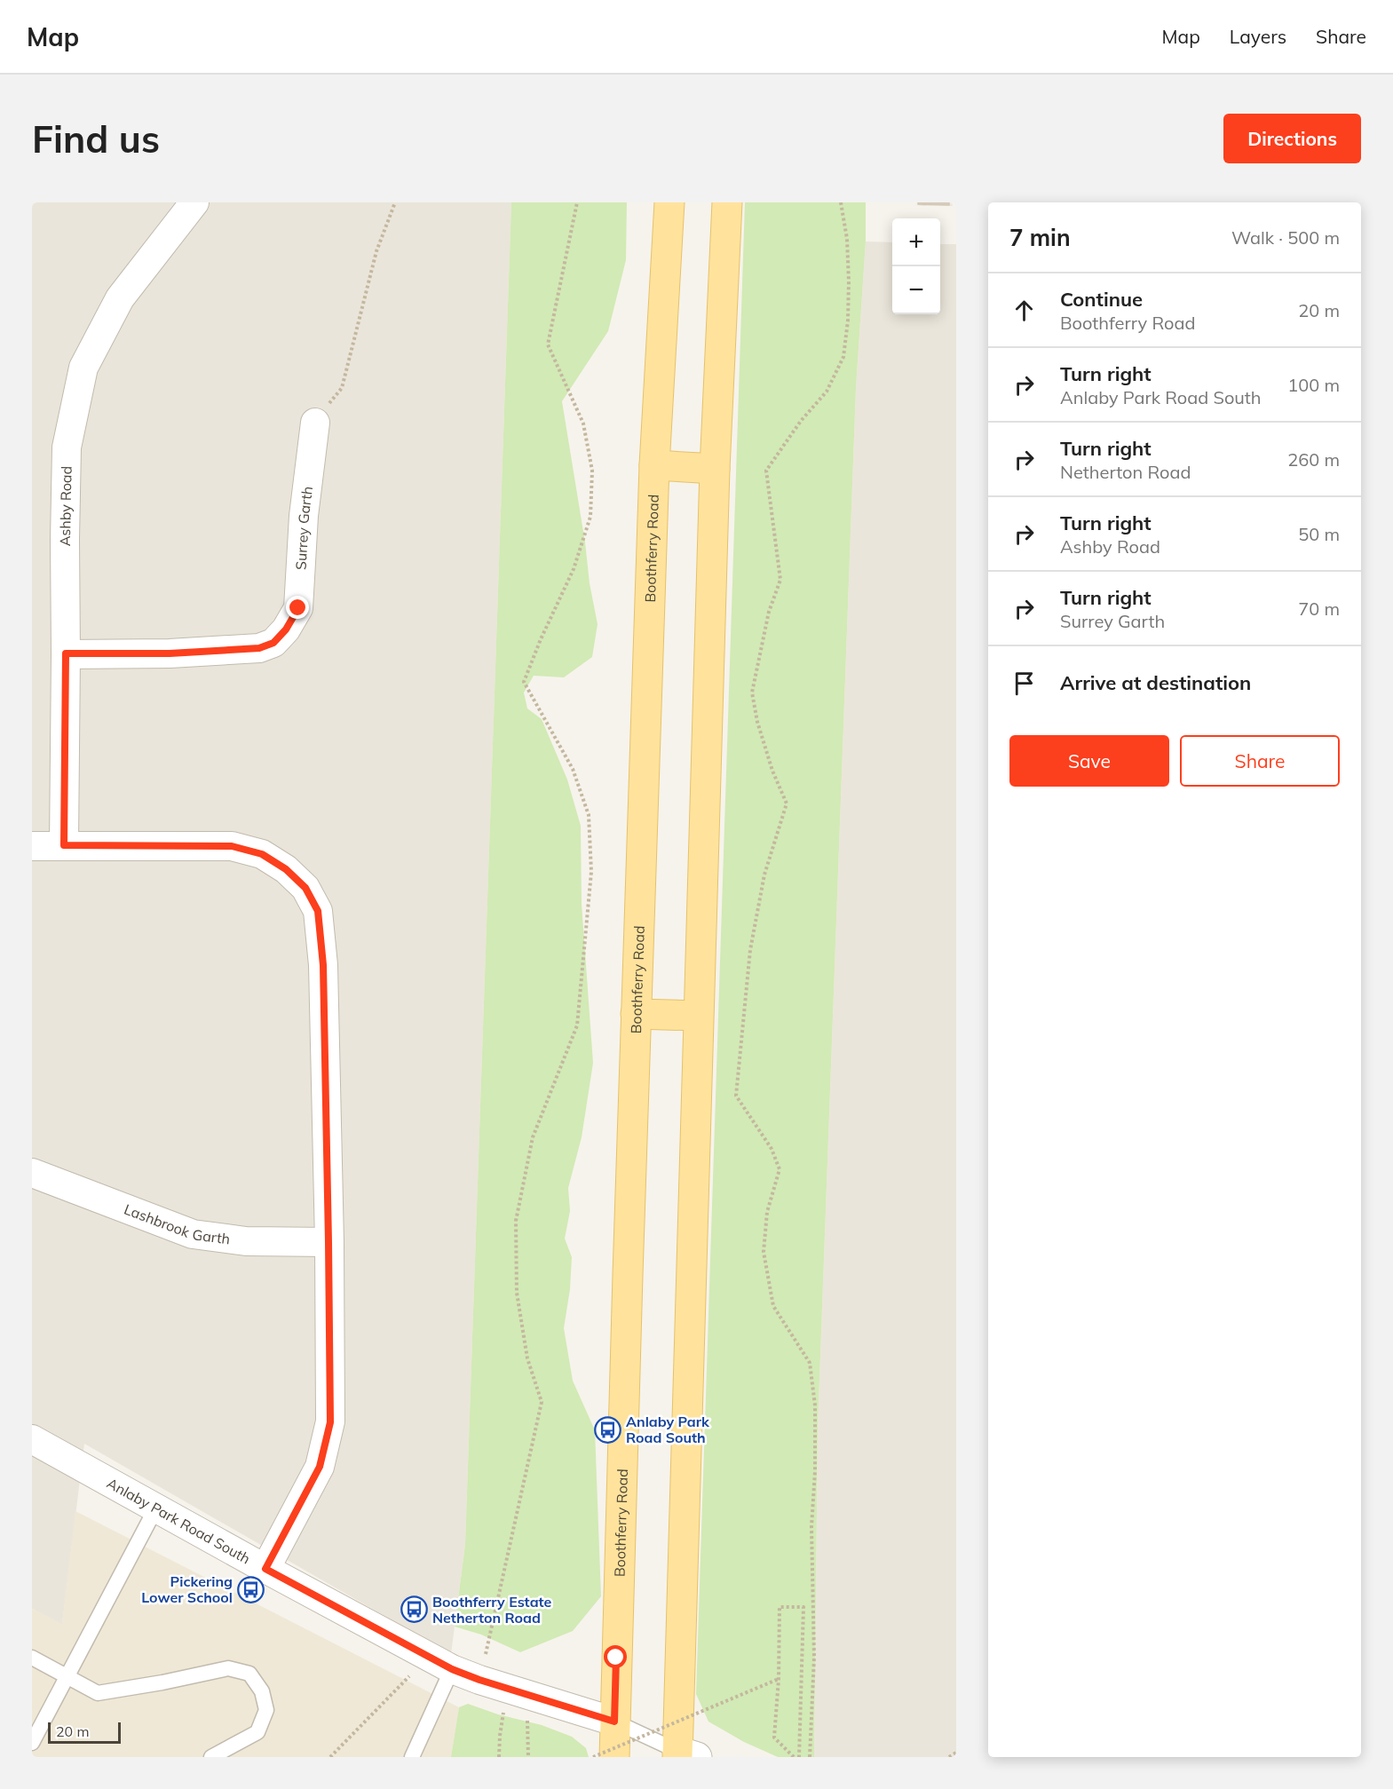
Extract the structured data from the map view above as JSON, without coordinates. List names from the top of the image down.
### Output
{
  "streets": {
    "main road": ["Boothferry Road"],
    "street": [
      "Ashby Road",
      "Surrey Garth",
      "Lashbrook Garth",
      "Anlaby Park Road South"
    ]
  },
  "crossings": [
    ["Ashby Road", "Surrey Garth"],
    ["Boothferry Road", "Anlaby Park Road South"]
  ],
  "places": {
    "bus stop": ["Anlaby Park Road South", "Pickering Lower School", "Boothferry Estate Netherton Road"]
  },
  "scale_bar": "20 m",
  "page": {
    "header": "Map",
    "nav": ["Map", "Layers", "Share"],
    "buttons": [
      "Directions",
      ["Save", "Share"]
    ],
    "title": "Find us",
    "heading": ["7 min", "Walk · 500 m"],
    "map_buttons": ["+", "−"],
    "list": [
      ["Continue", "Boothferry Road", "20 m"],
      ["Turn right", "Anlaby Park Road South", "100 m"],
      ["Turn right", "Netherton Road", "260 m"],
      ["Turn right", "Ashby Road", "50 m"],
      ["Turn right", "Surrey Garth", "70 m"],
      "Arrive at destination"
    ],
    "scale": "20 m"
  }
}
